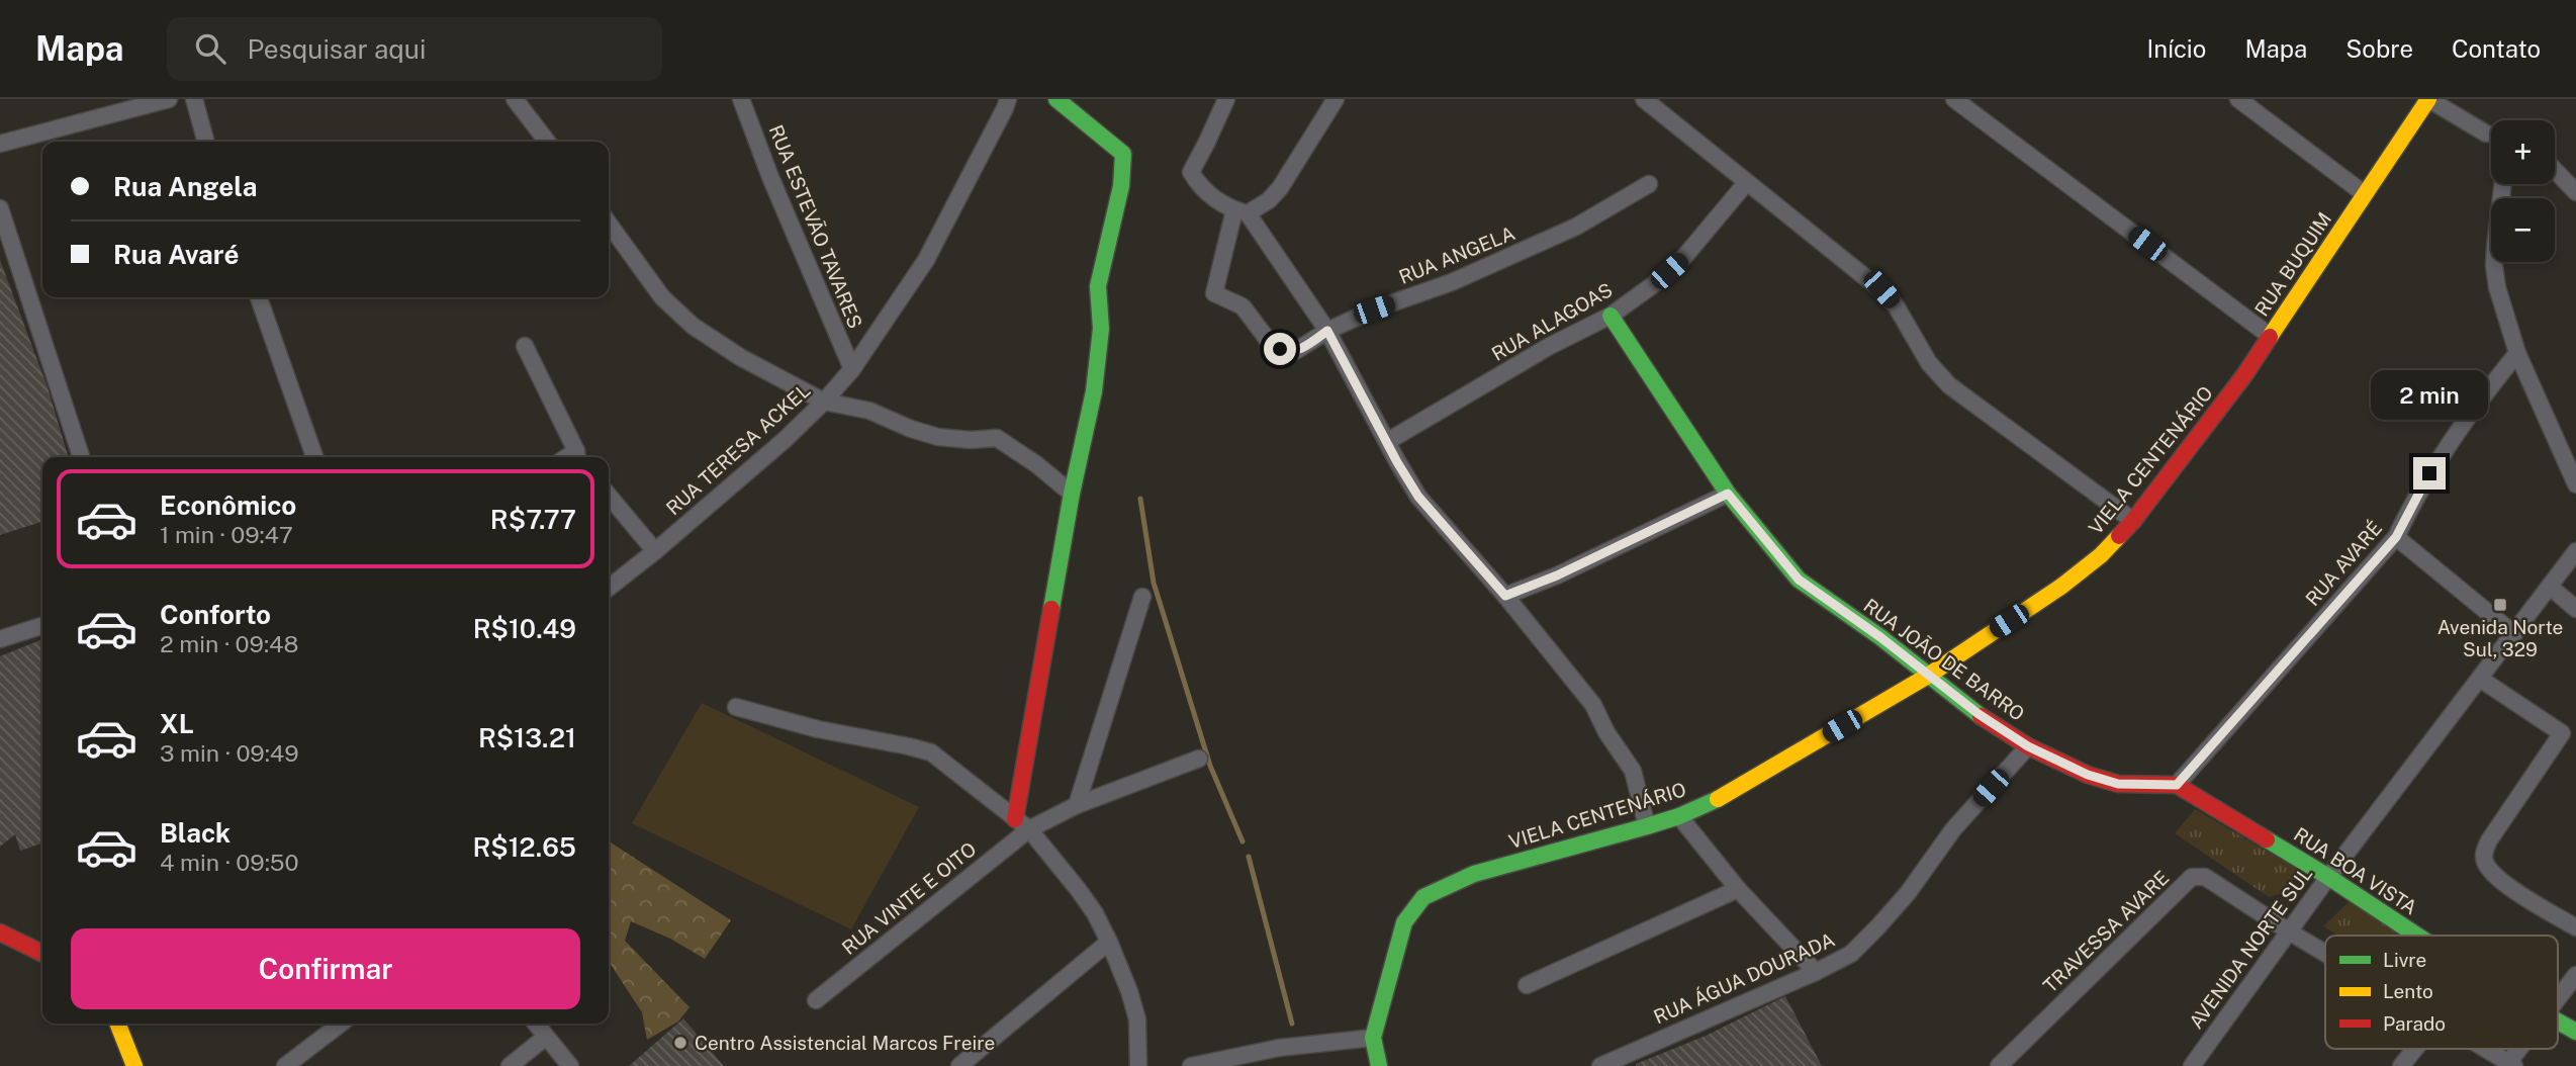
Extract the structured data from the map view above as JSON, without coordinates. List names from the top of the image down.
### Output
{
  "streets": {
    "street": [
      "RUA ESTEVÃO TAVARES",
      "RUA ANGELA",
      "RUA BUQUIM",
      "RUA ALAGOAS",
      "RUA TERESA ACKEL",
      "VIELA CENTENÁRIO",
      "RUA AVARÉ",
      "RUA JOÃO DE BARRO",
      "RUA BOA VISTA",
      "RUA VINTE E OITO",
      "TRAVESSA AVARE",
      "AVENIDA NORTE SUL",
      "RUA ÁGUA DOURADA"
    ]
  },
  "crossings": [
    ["RUA ESTEVÃO TAVARES", "RUA TERESA ACKEL"],
    ["RUA BUQUIM", "VIELA CENTENÁRIO"],
    ["RUA ALAGOAS", "RUA JOÃO DE BARRO"],
    ["VIELA CENTENÁRIO", "RUA JOÃO DE BARRO"],
    ["RUA AVARÉ", "RUA JOÃO DE BARRO"],
    ["RUA AVARÉ", "RUA BOA VISTA"],
    ["RUA JOÃO DE BARRO", "RUA BOA VISTA"],
    ["RUA JOÃO DE BARRO", "RUA ÁGUA DOURADA"],
    ["RUA BOA VISTA", "AVENIDA NORTE SUL"],
    ["TRAVESSA AVARE", "AVENIDA NORTE SUL"]
  ],
  "places": {
    "transit": ["Avenida Norte Sul, 329"],
    "other": ["Centro Assistencial Marcos Freire"]
  },
  "legend": ["Livre", "Lento", "Parado"],
  "page": {
    "header": "Mapa",
    "search": "Pesquisar aqui",
    "nav": [
      "Início",
      "Mapa",
      "Sobre",
      "Contato"
    ],
    "map_buttons": ["+", "−"],
    "banner": ["Rua Angela", "Rua Avaré"],
    "bubble": "2 min",
    "list": [
      {
        "name": "Econômico",
        "note": "1 min · 09:47",
        "value": "R$7.77"
      },
      {
        "name": "Conforto",
        "note": "2 min · 09:48",
        "value": "R$10.49"
      },
      {
        "name": "XL",
        "note": "3 min · 09:49",
        "value": "R$13.21"
      },
      {
        "name": "Black",
        "note": "4 min · 09:50",
        "value": "R$12.65"
      }
    ],
    "buttons": "Confirmar"
  }
}
